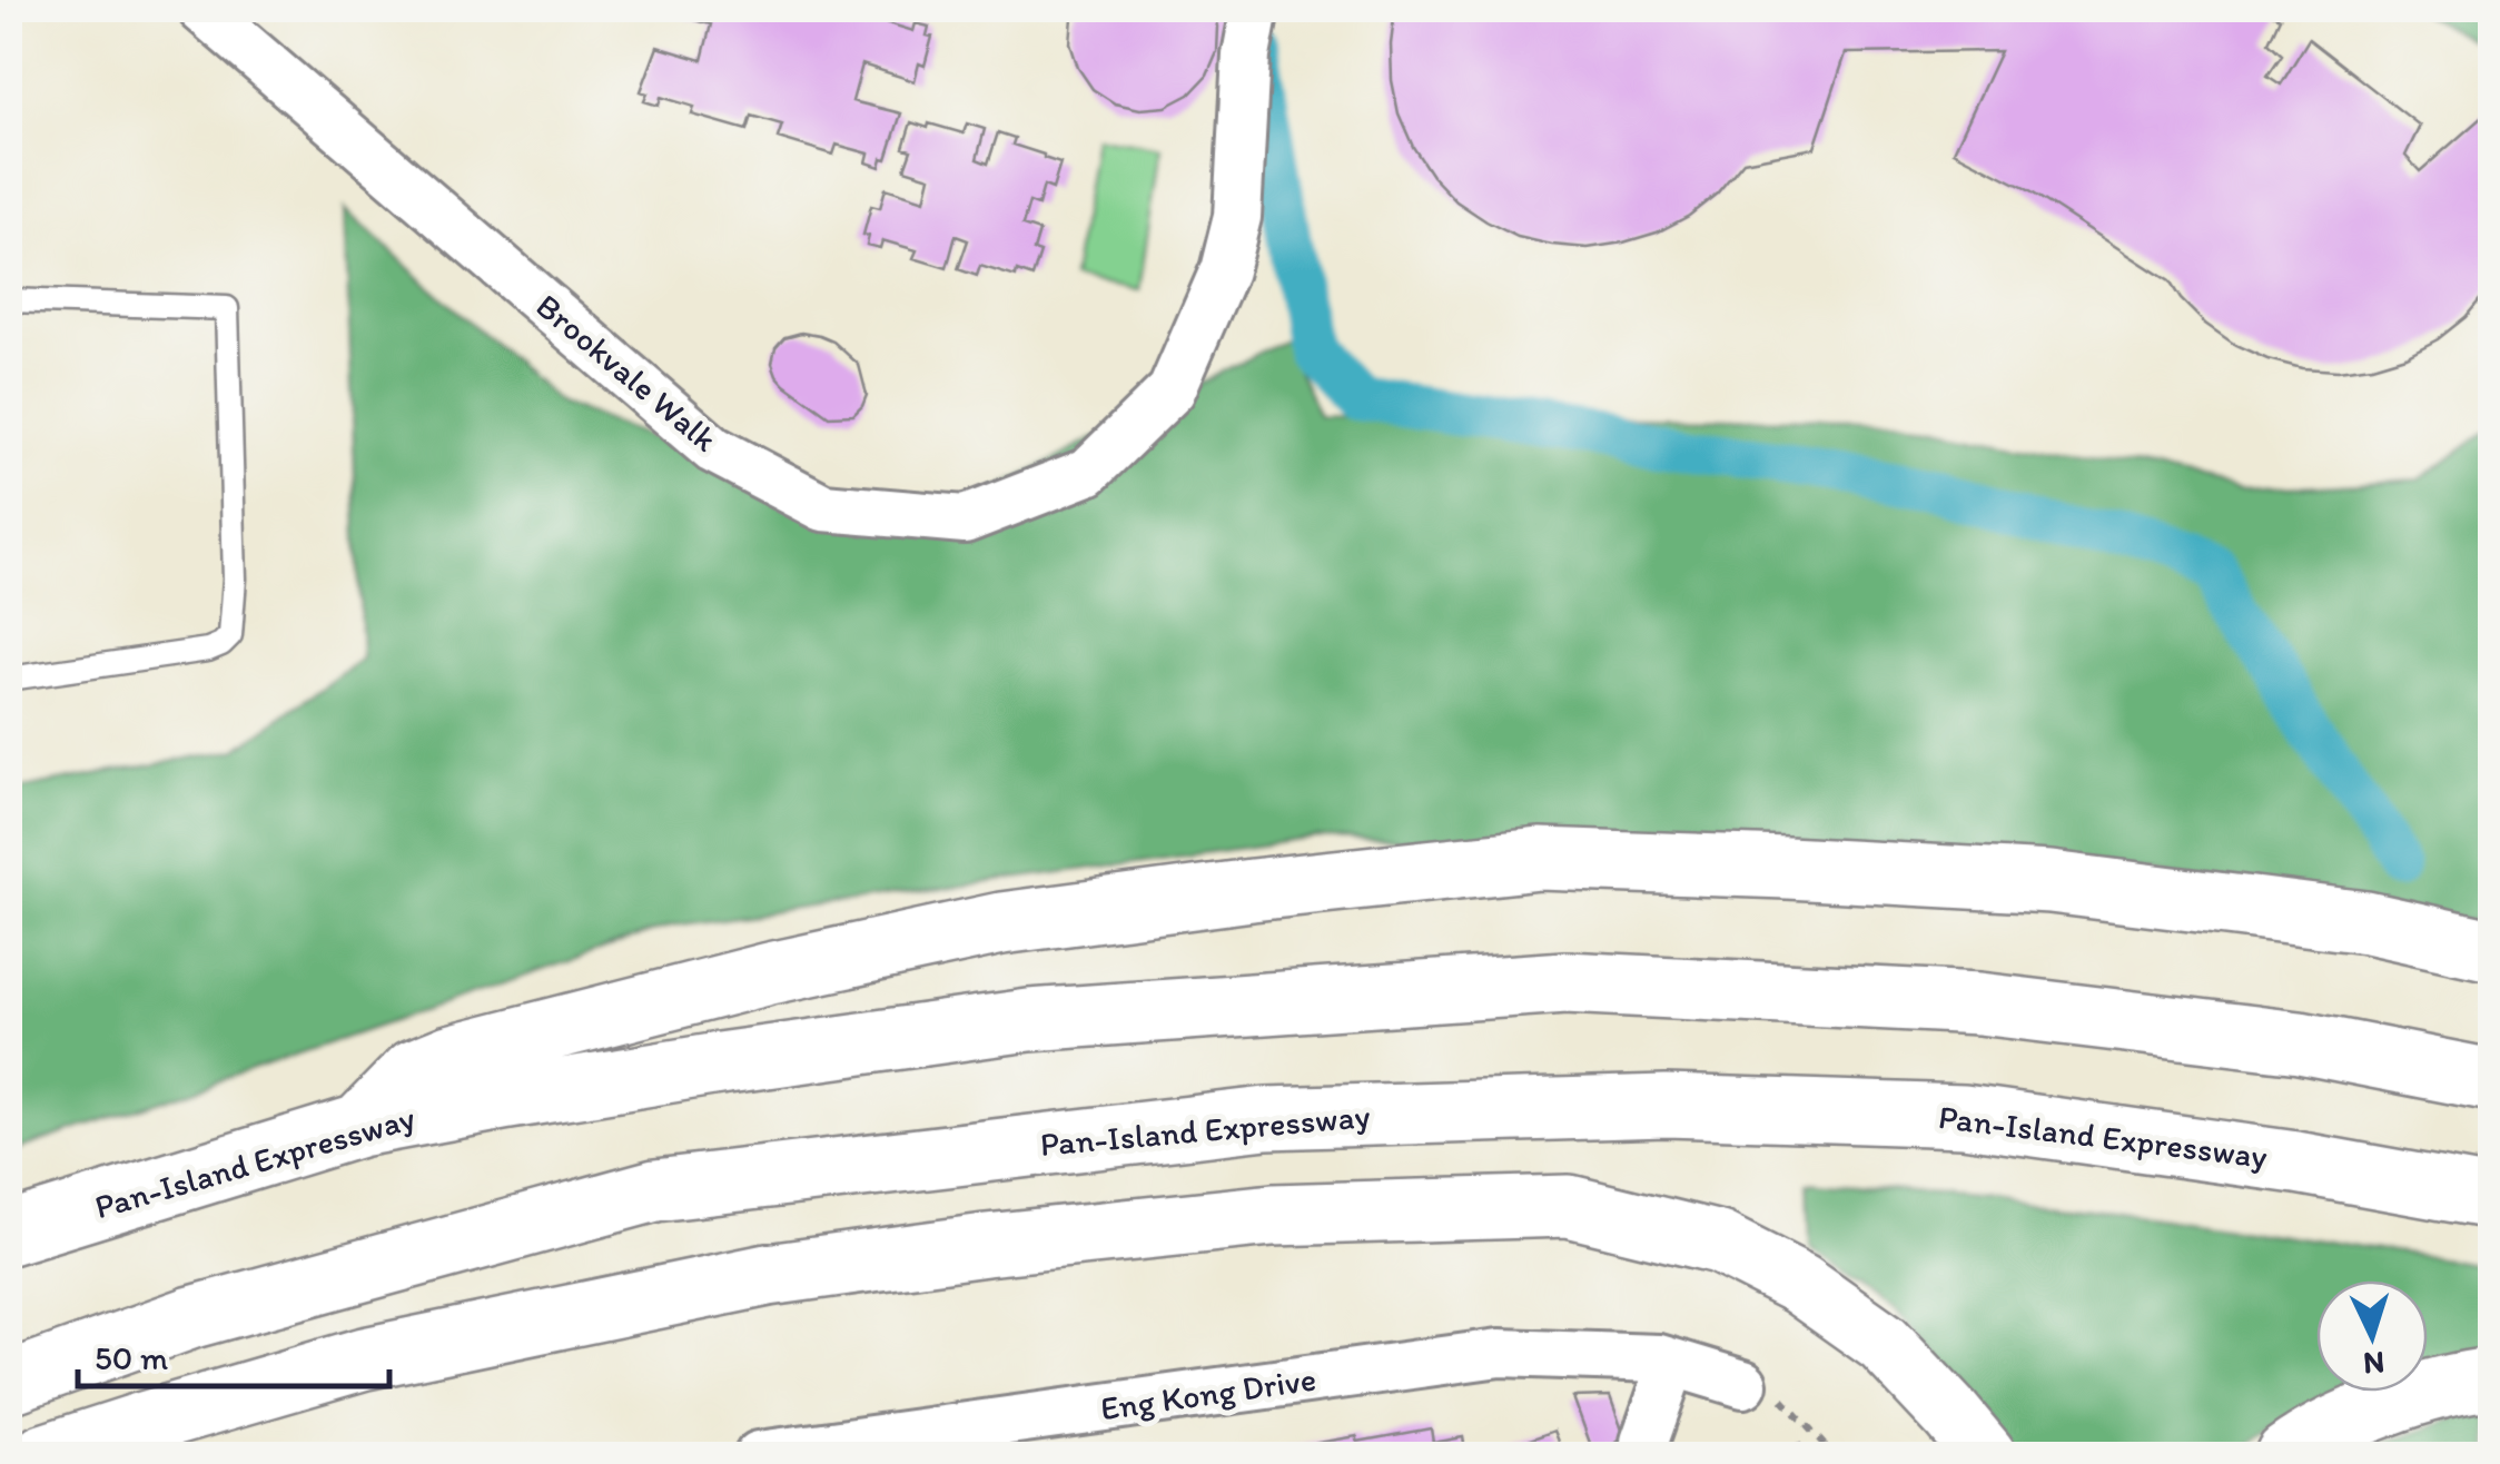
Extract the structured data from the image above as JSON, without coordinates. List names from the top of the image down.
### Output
{
  "streets": {
    "main road": ["Pan-Island Expressway"],
    "street": ["Brookvale Walk", "Eng Kong Drive"]
  },
  "scale_bar": "50 m",
  "north": "bottom"
}
